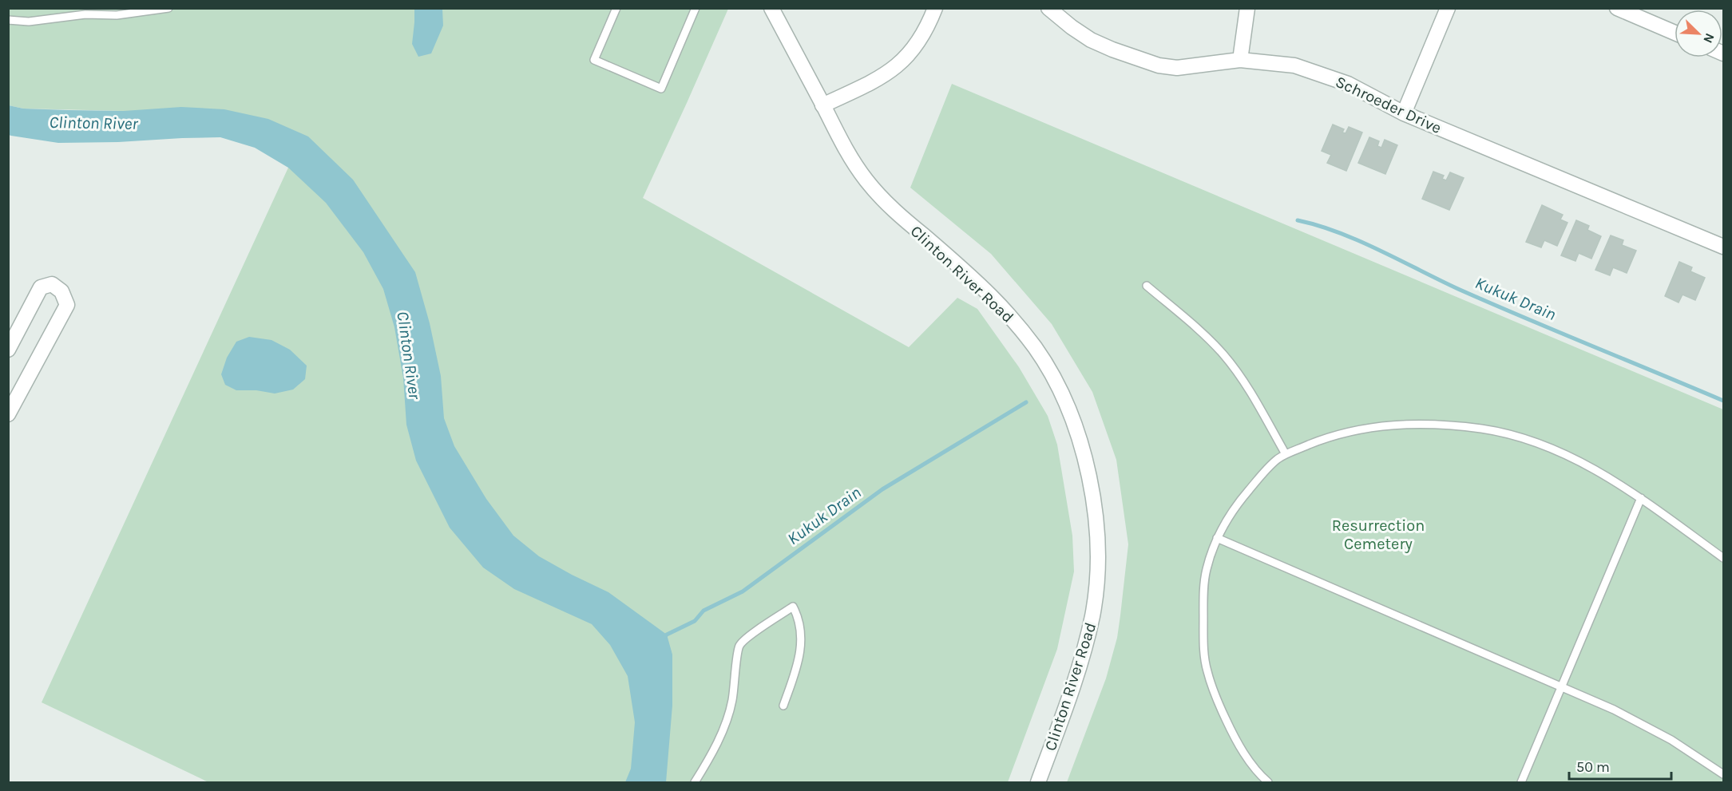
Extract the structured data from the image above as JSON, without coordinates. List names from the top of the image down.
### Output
{
  "streets": {
    "street": ["Schroeder Drive", "Clinton River Road"]
  },
  "water": ["Clinton River", "Kukuk Drain"],
  "parks": ["Resurrection Cemetery"],
  "scale_bar": "50 m",
  "north": "bottom right"
}
